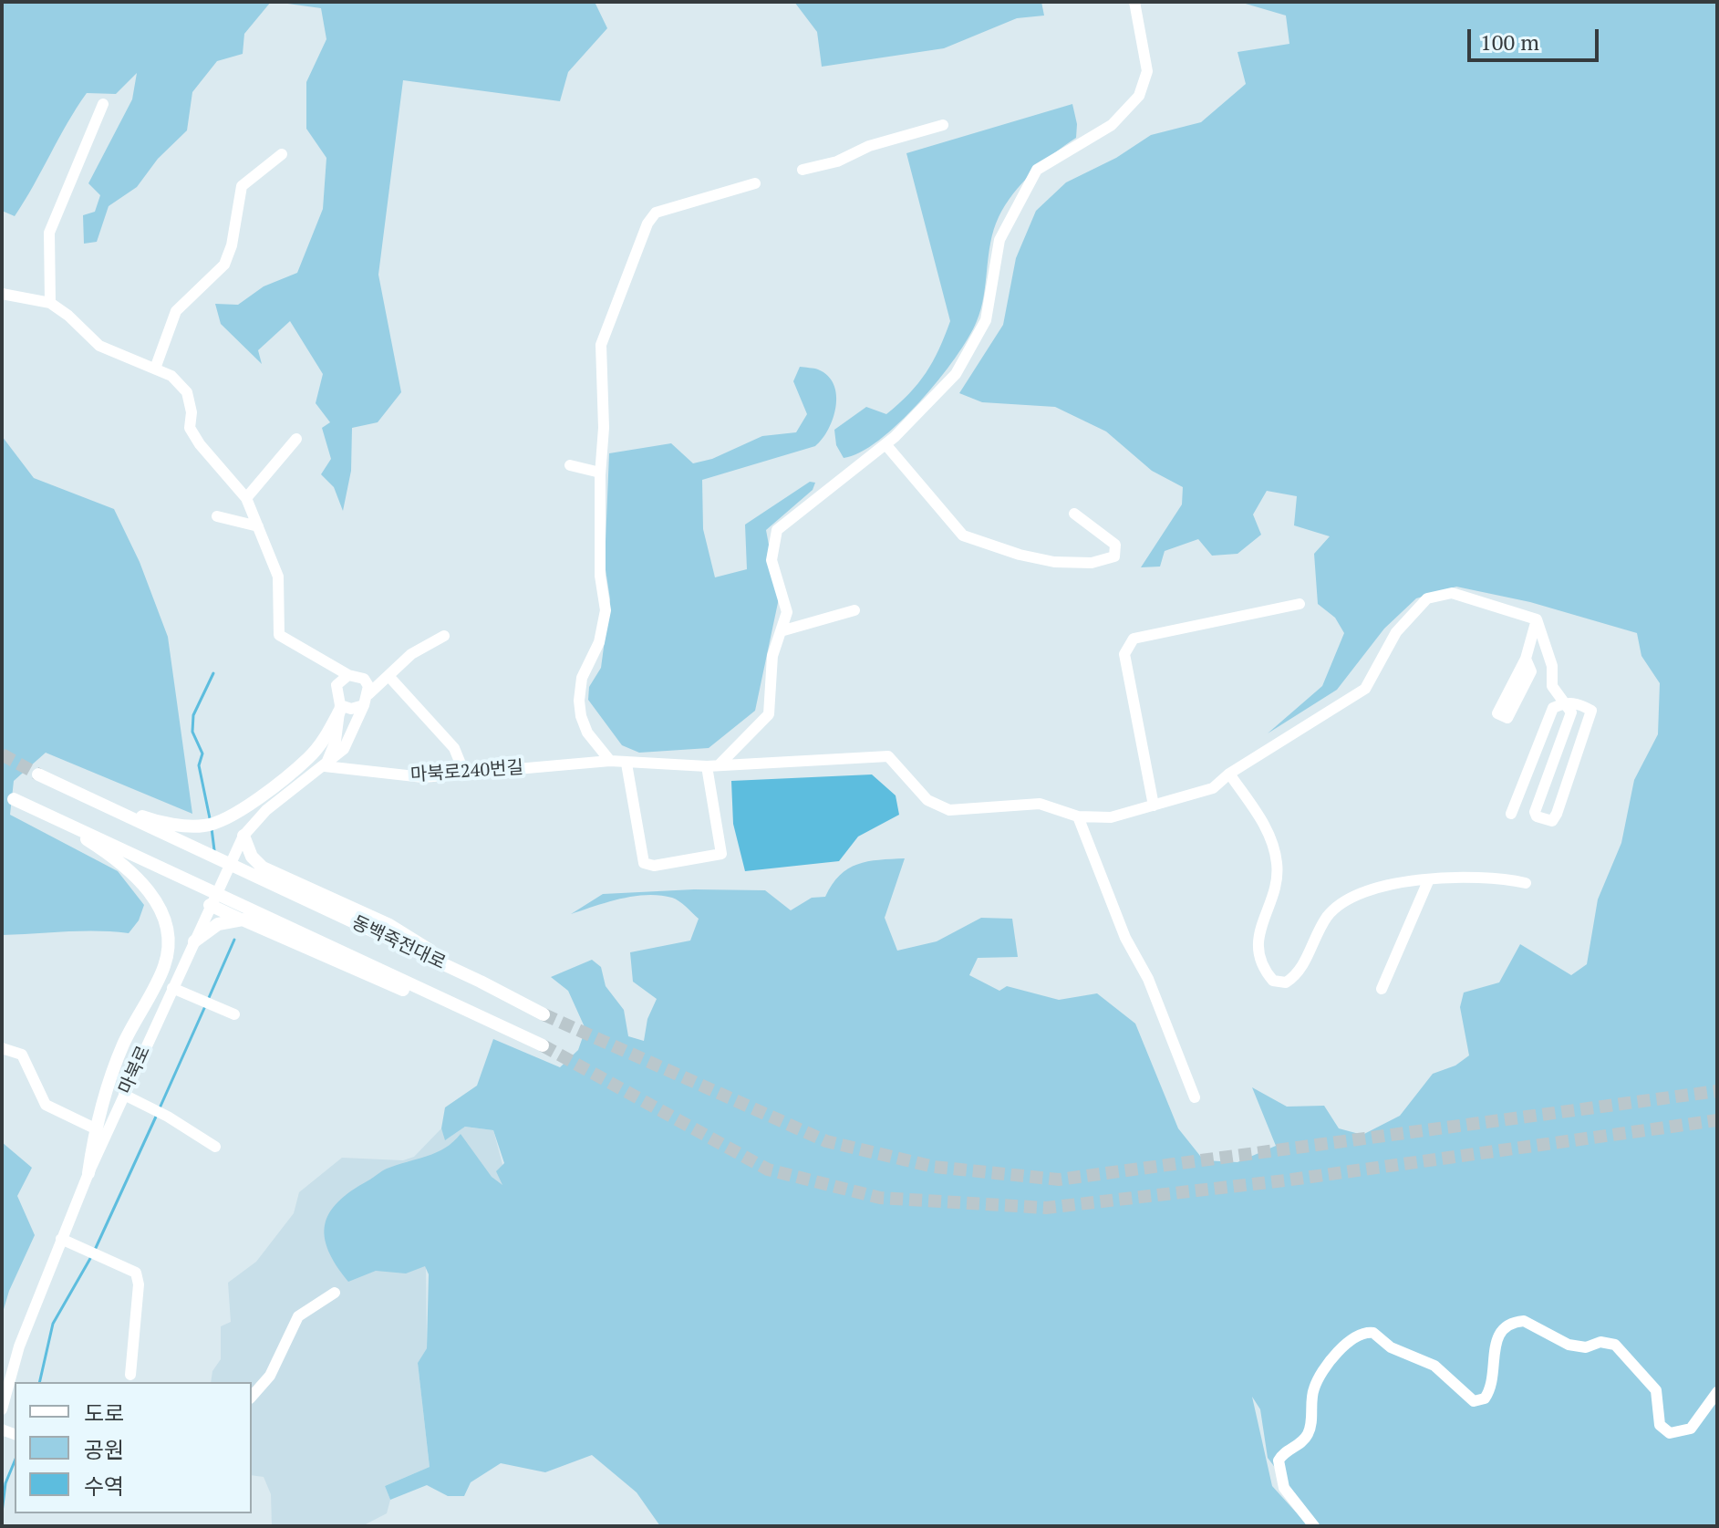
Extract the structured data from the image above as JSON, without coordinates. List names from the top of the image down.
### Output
{
  "streets": {
    "main road": ["동백죽전대로"],
    "street": ["마북로240번길", "마북로"]
  },
  "crossings": [
    ["마북로240번길", "마북로"]
  ],
  "legend": ["도로", "공원", "수역"],
  "scale_bar": "100 m"
}
